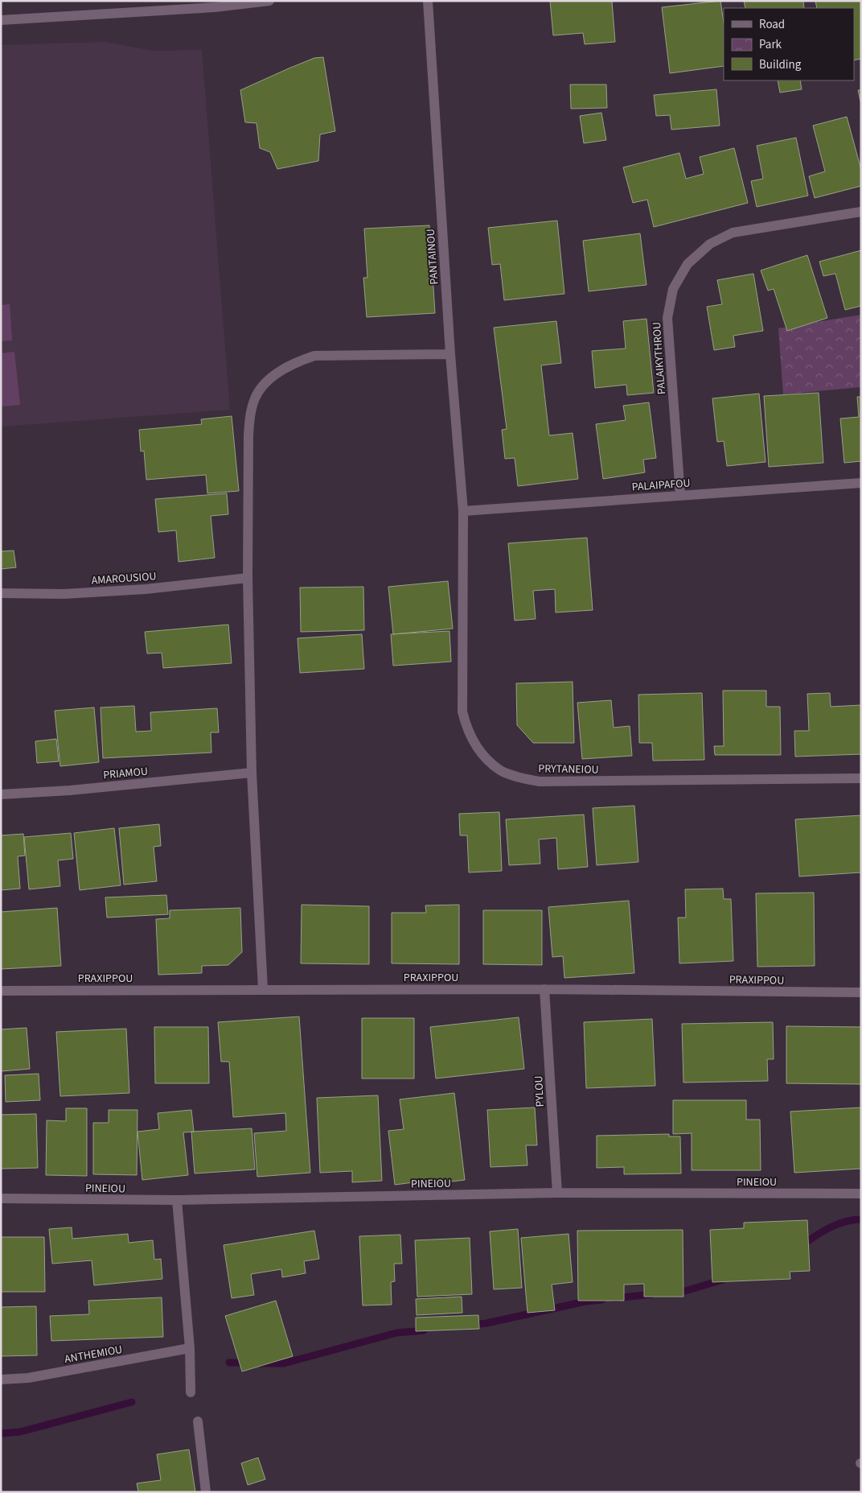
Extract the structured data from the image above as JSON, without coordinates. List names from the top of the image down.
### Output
{
  "streets": {
    "street": [
      "PANTAINOU",
      "PALAIKYTHROU",
      "PALAIPAFOU",
      "AMAROUSIOU",
      "PRYTANEIOU",
      "PRIAMOU",
      "PRAXIPPOU",
      "PYLOU",
      "PINEIOU",
      "ANTHEMIOU"
    ]
  },
  "crossings": [
    ["PANTAINOU", "PALAIPAFOU"],
    ["PANTAINOU", "PRYTANEIOU"],
    ["PALAIKYTHROU", "PALAIPAFOU"],
    ["PALAIPAFOU", "PRYTANEIOU"],
    ["PRAXIPPOU", "PYLOU"],
    ["PYLOU", "PINEIOU"]
  ],
  "legend": ["Road", "Park", "Building"]
}
